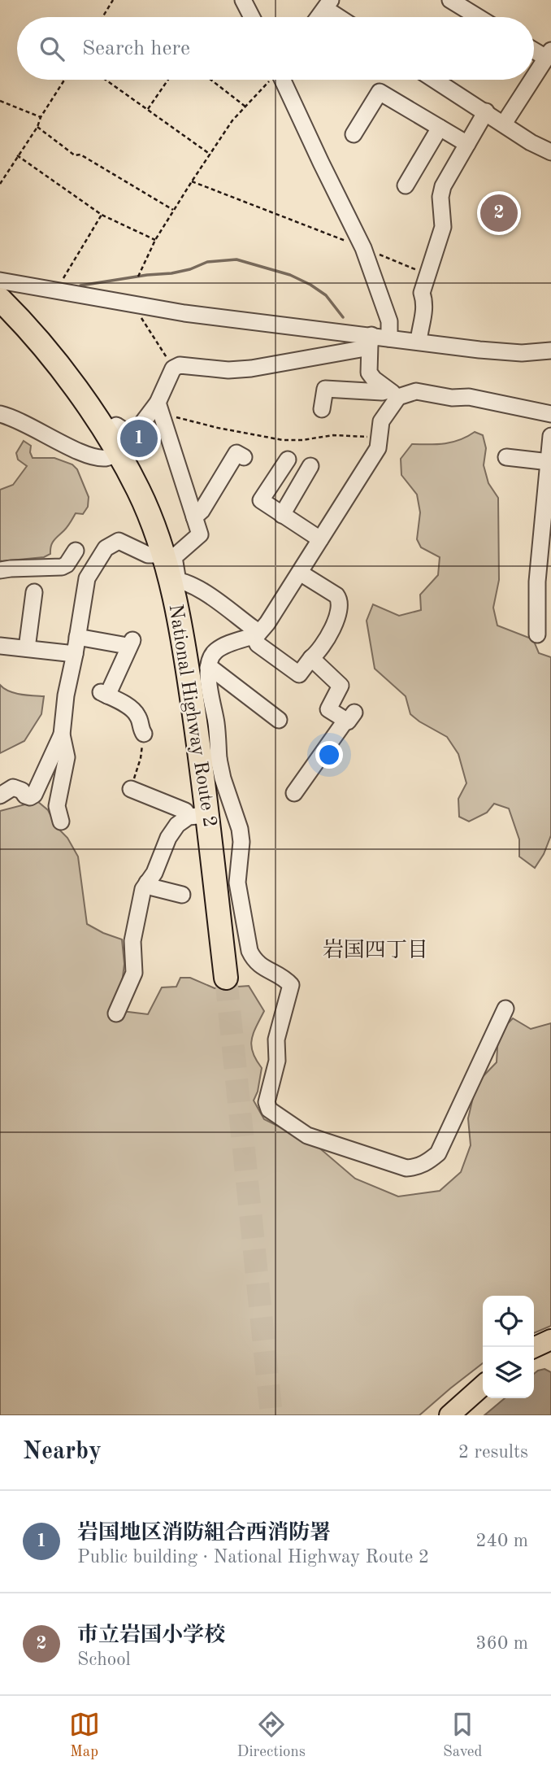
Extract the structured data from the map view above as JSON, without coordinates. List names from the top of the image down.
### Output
{
  "streets": {
    "highway": ["National Highway Route 2"]
  },
  "districts": ["岩国四丁目"],
  "page": {
    "search": "Search here",
    "pins": ["2", "1"],
    "heading": ["Nearby", "2 results"],
    "list": [
      {
        "mark": "1",
        "name": "岩国地区消防組合西消防署",
        "note": "Public building · National Highway Route 2",
        "value": "240 m"
      },
      {
        "mark": "2",
        "name": "市立岩国小学校",
        "note": "School",
        "value": "360 m"
      }
    ],
    "nav": ["Map", "Directions", "Saved"]
  }
}
